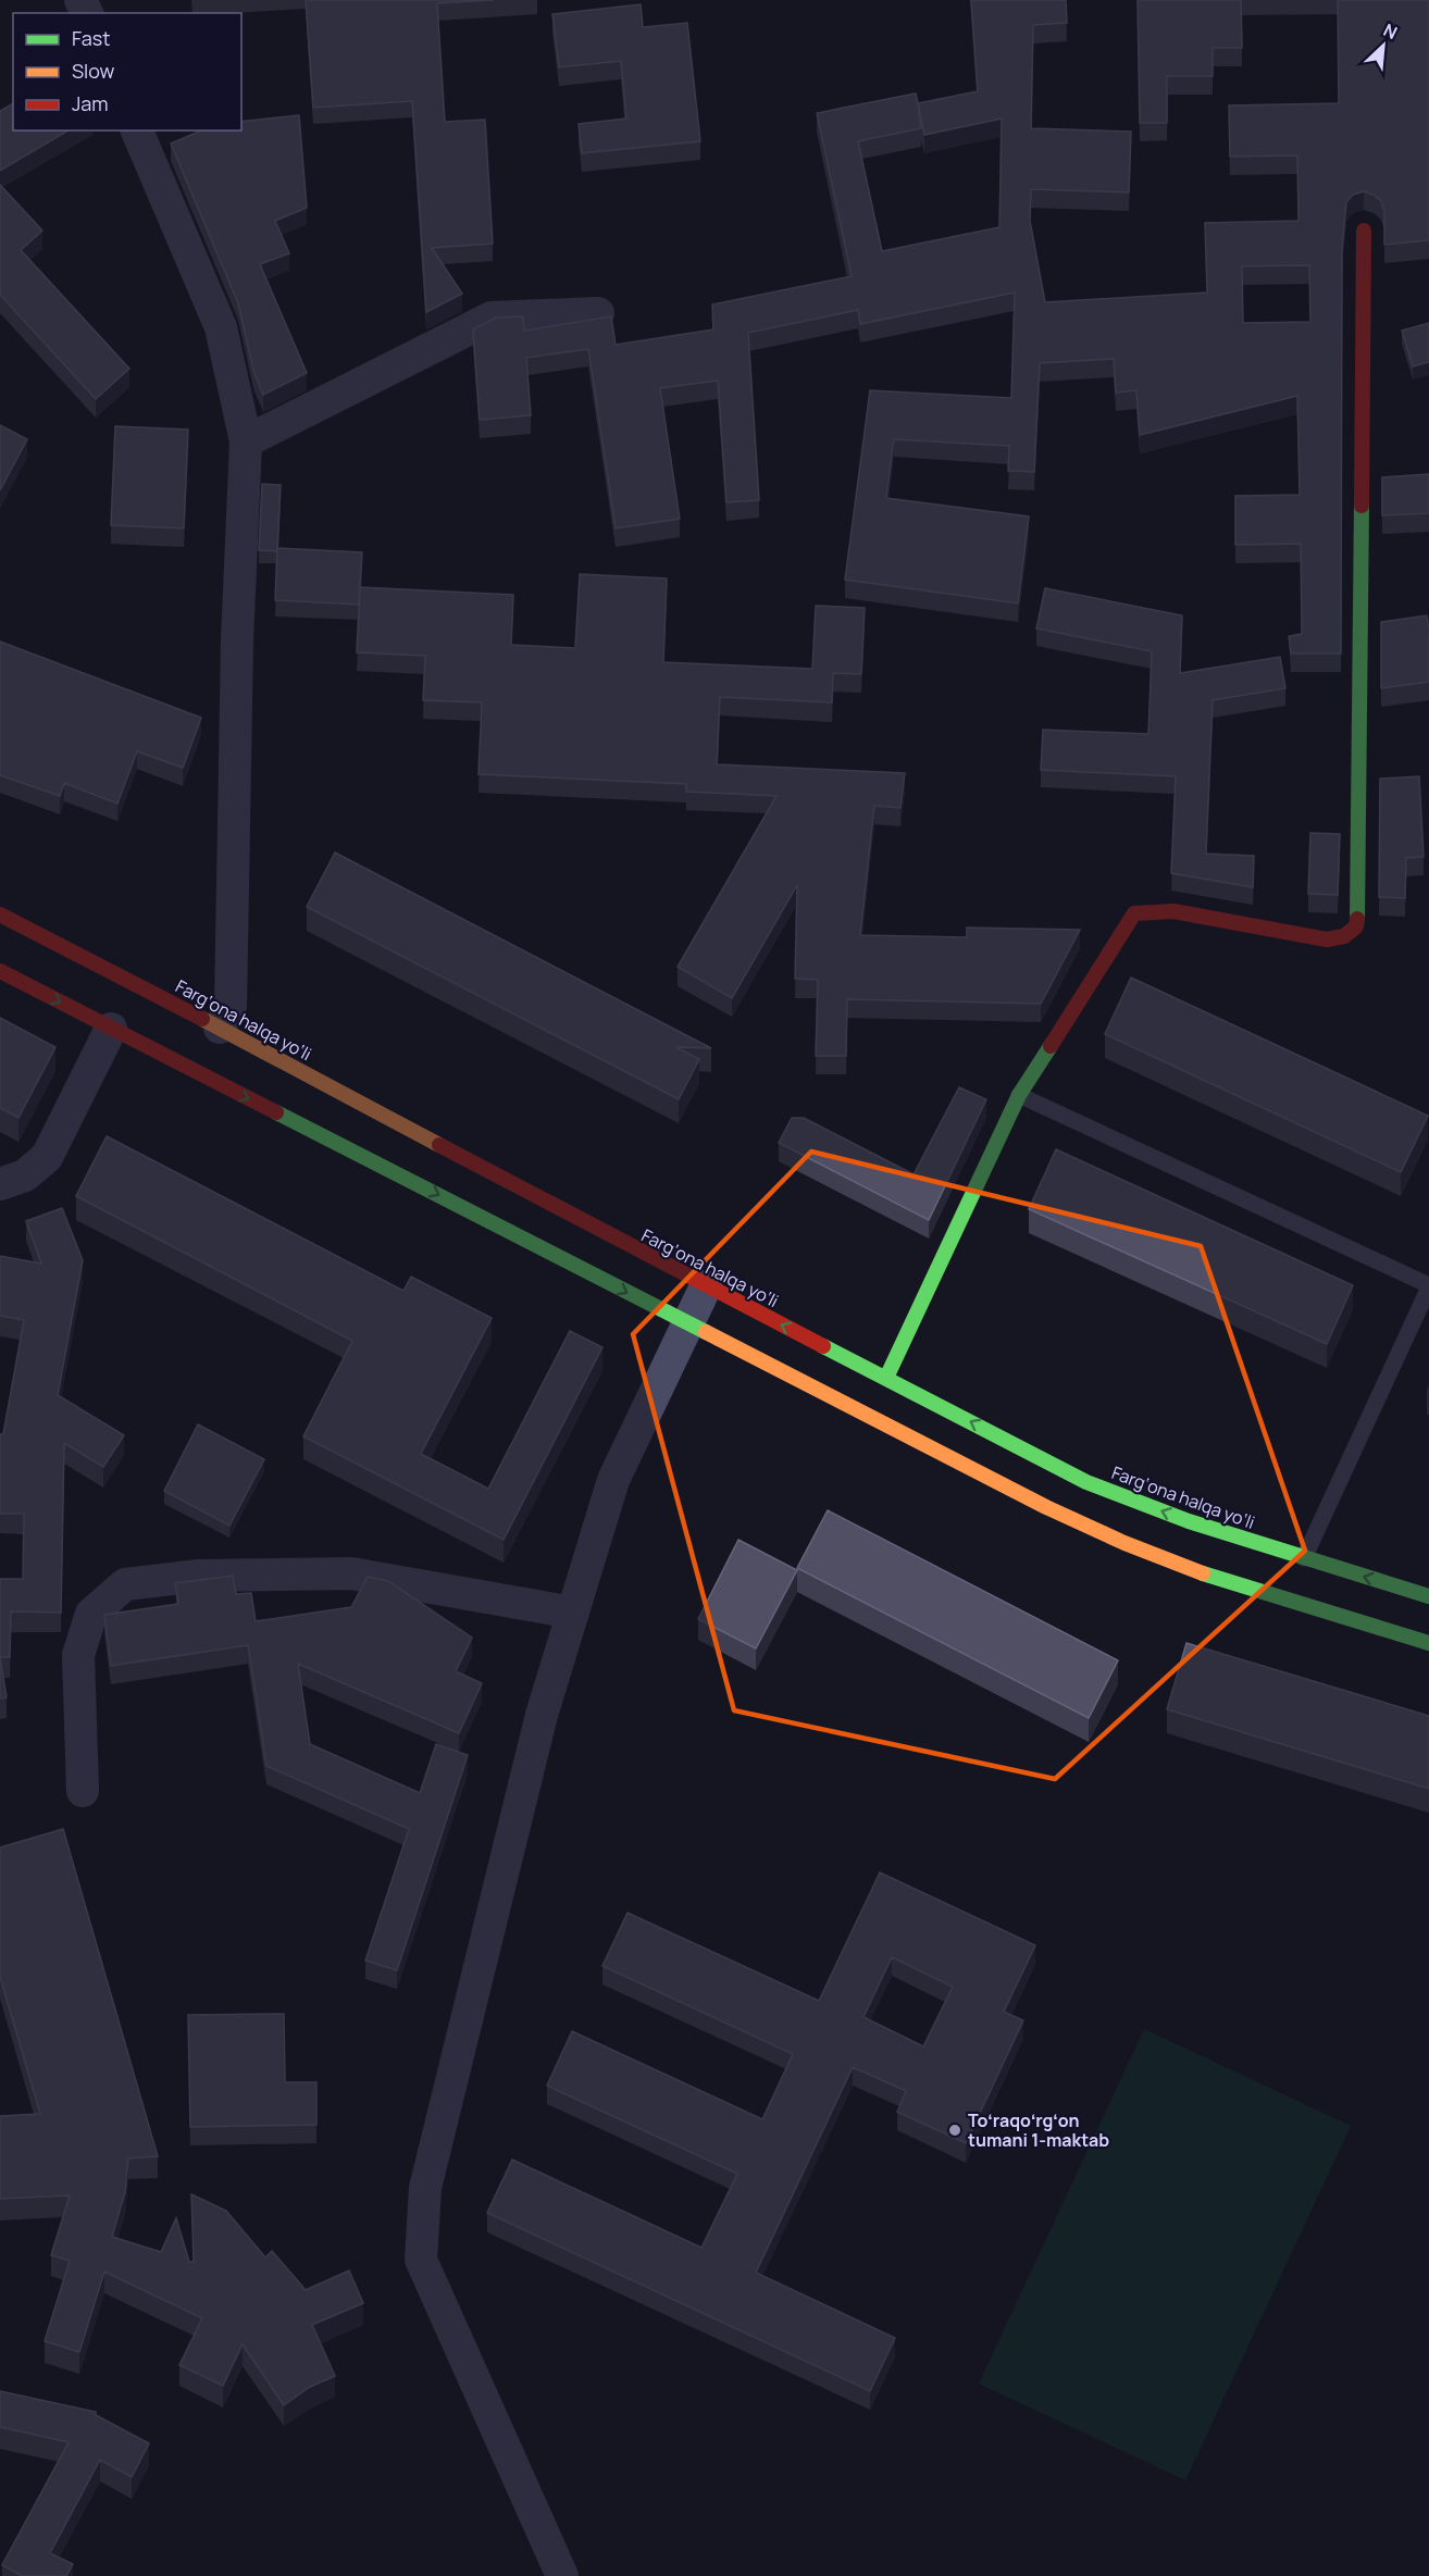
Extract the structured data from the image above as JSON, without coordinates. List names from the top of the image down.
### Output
{
  "streets": {
    "main road": ["Farg‘ona halqa yo‘li"]
  },
  "places": ["Toʻraqoʻrgʻon tumani 1-maktab"],
  "legend": ["Fast", "Slow", "Jam"],
  "north": "top right"
}
